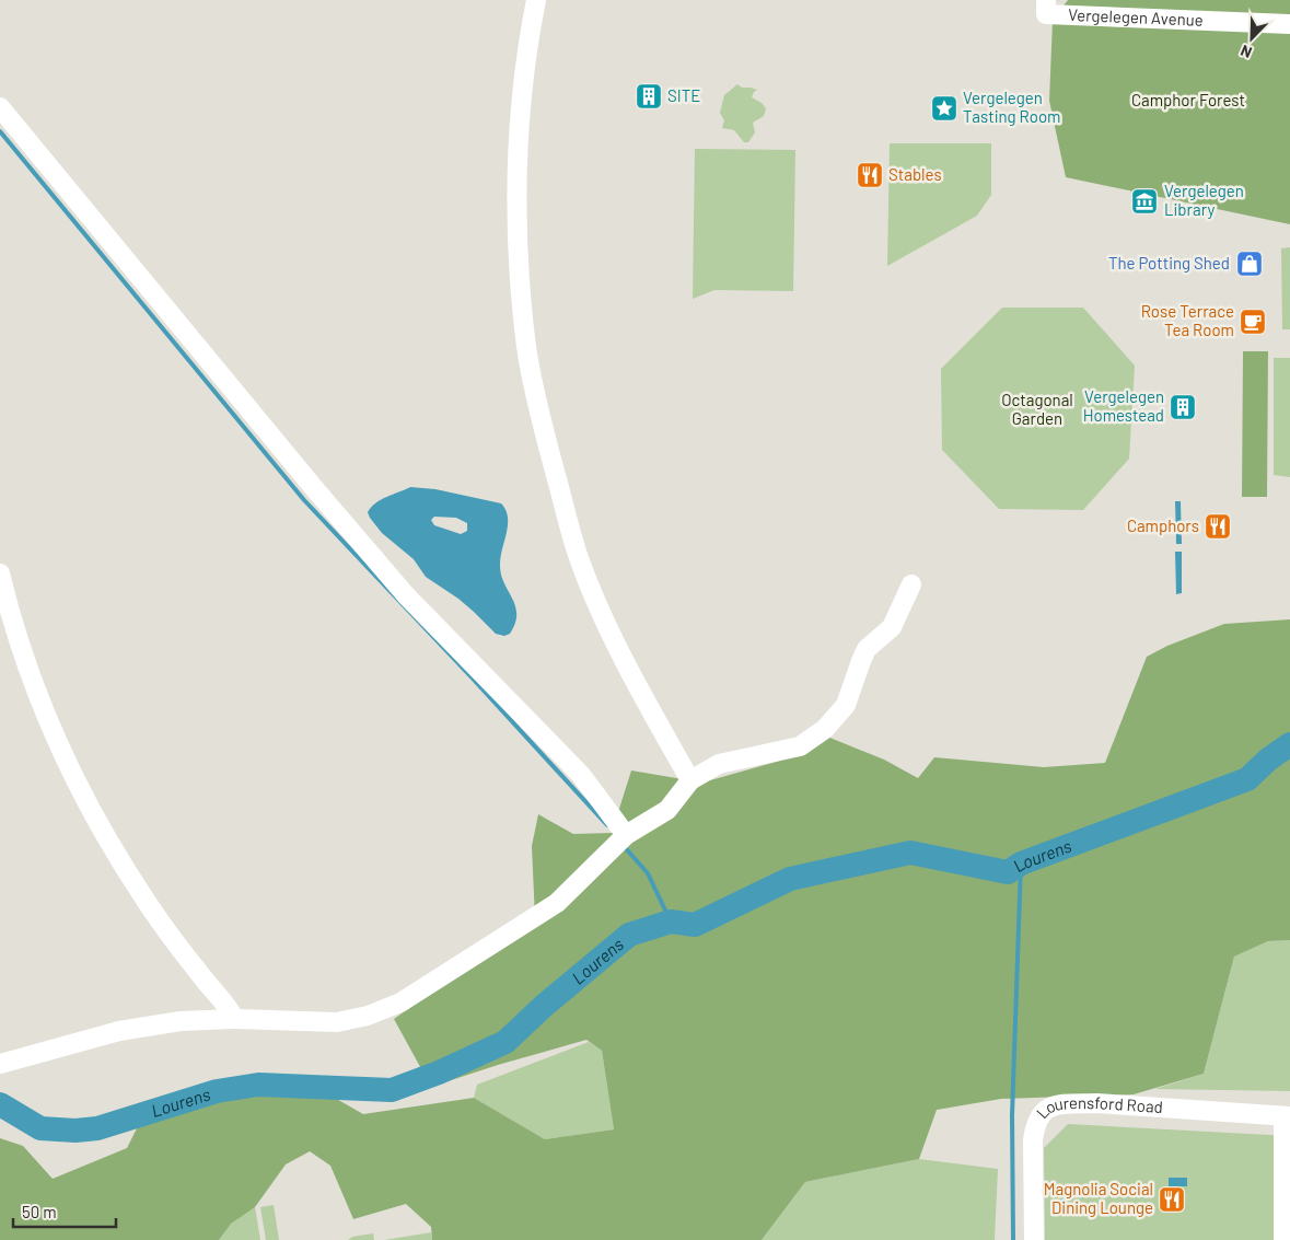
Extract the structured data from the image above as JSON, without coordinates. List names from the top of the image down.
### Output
{
  "streets": {
    "street": ["Vergelegen Avenue", "Lourensford Road"]
  },
  "water": ["Lourens"],
  "parks": ["Camphor Forest", "Octagonal Garden"],
  "places": {
    "building": ["SITE", "Vergelegen Homestead"],
    "place": ["Vergelegen Tasting Room"],
    "restaurant": ["Stables", "Camphors", "Magnolia Social Dining Lounge"],
    "museum": ["Vergelegen Library"],
    "shop": ["The Potting Shed"],
    "cafe": ["Rose Terrace Tea Room"]
  },
  "scale_bar": "50 m",
  "north": "bottom left"
}
